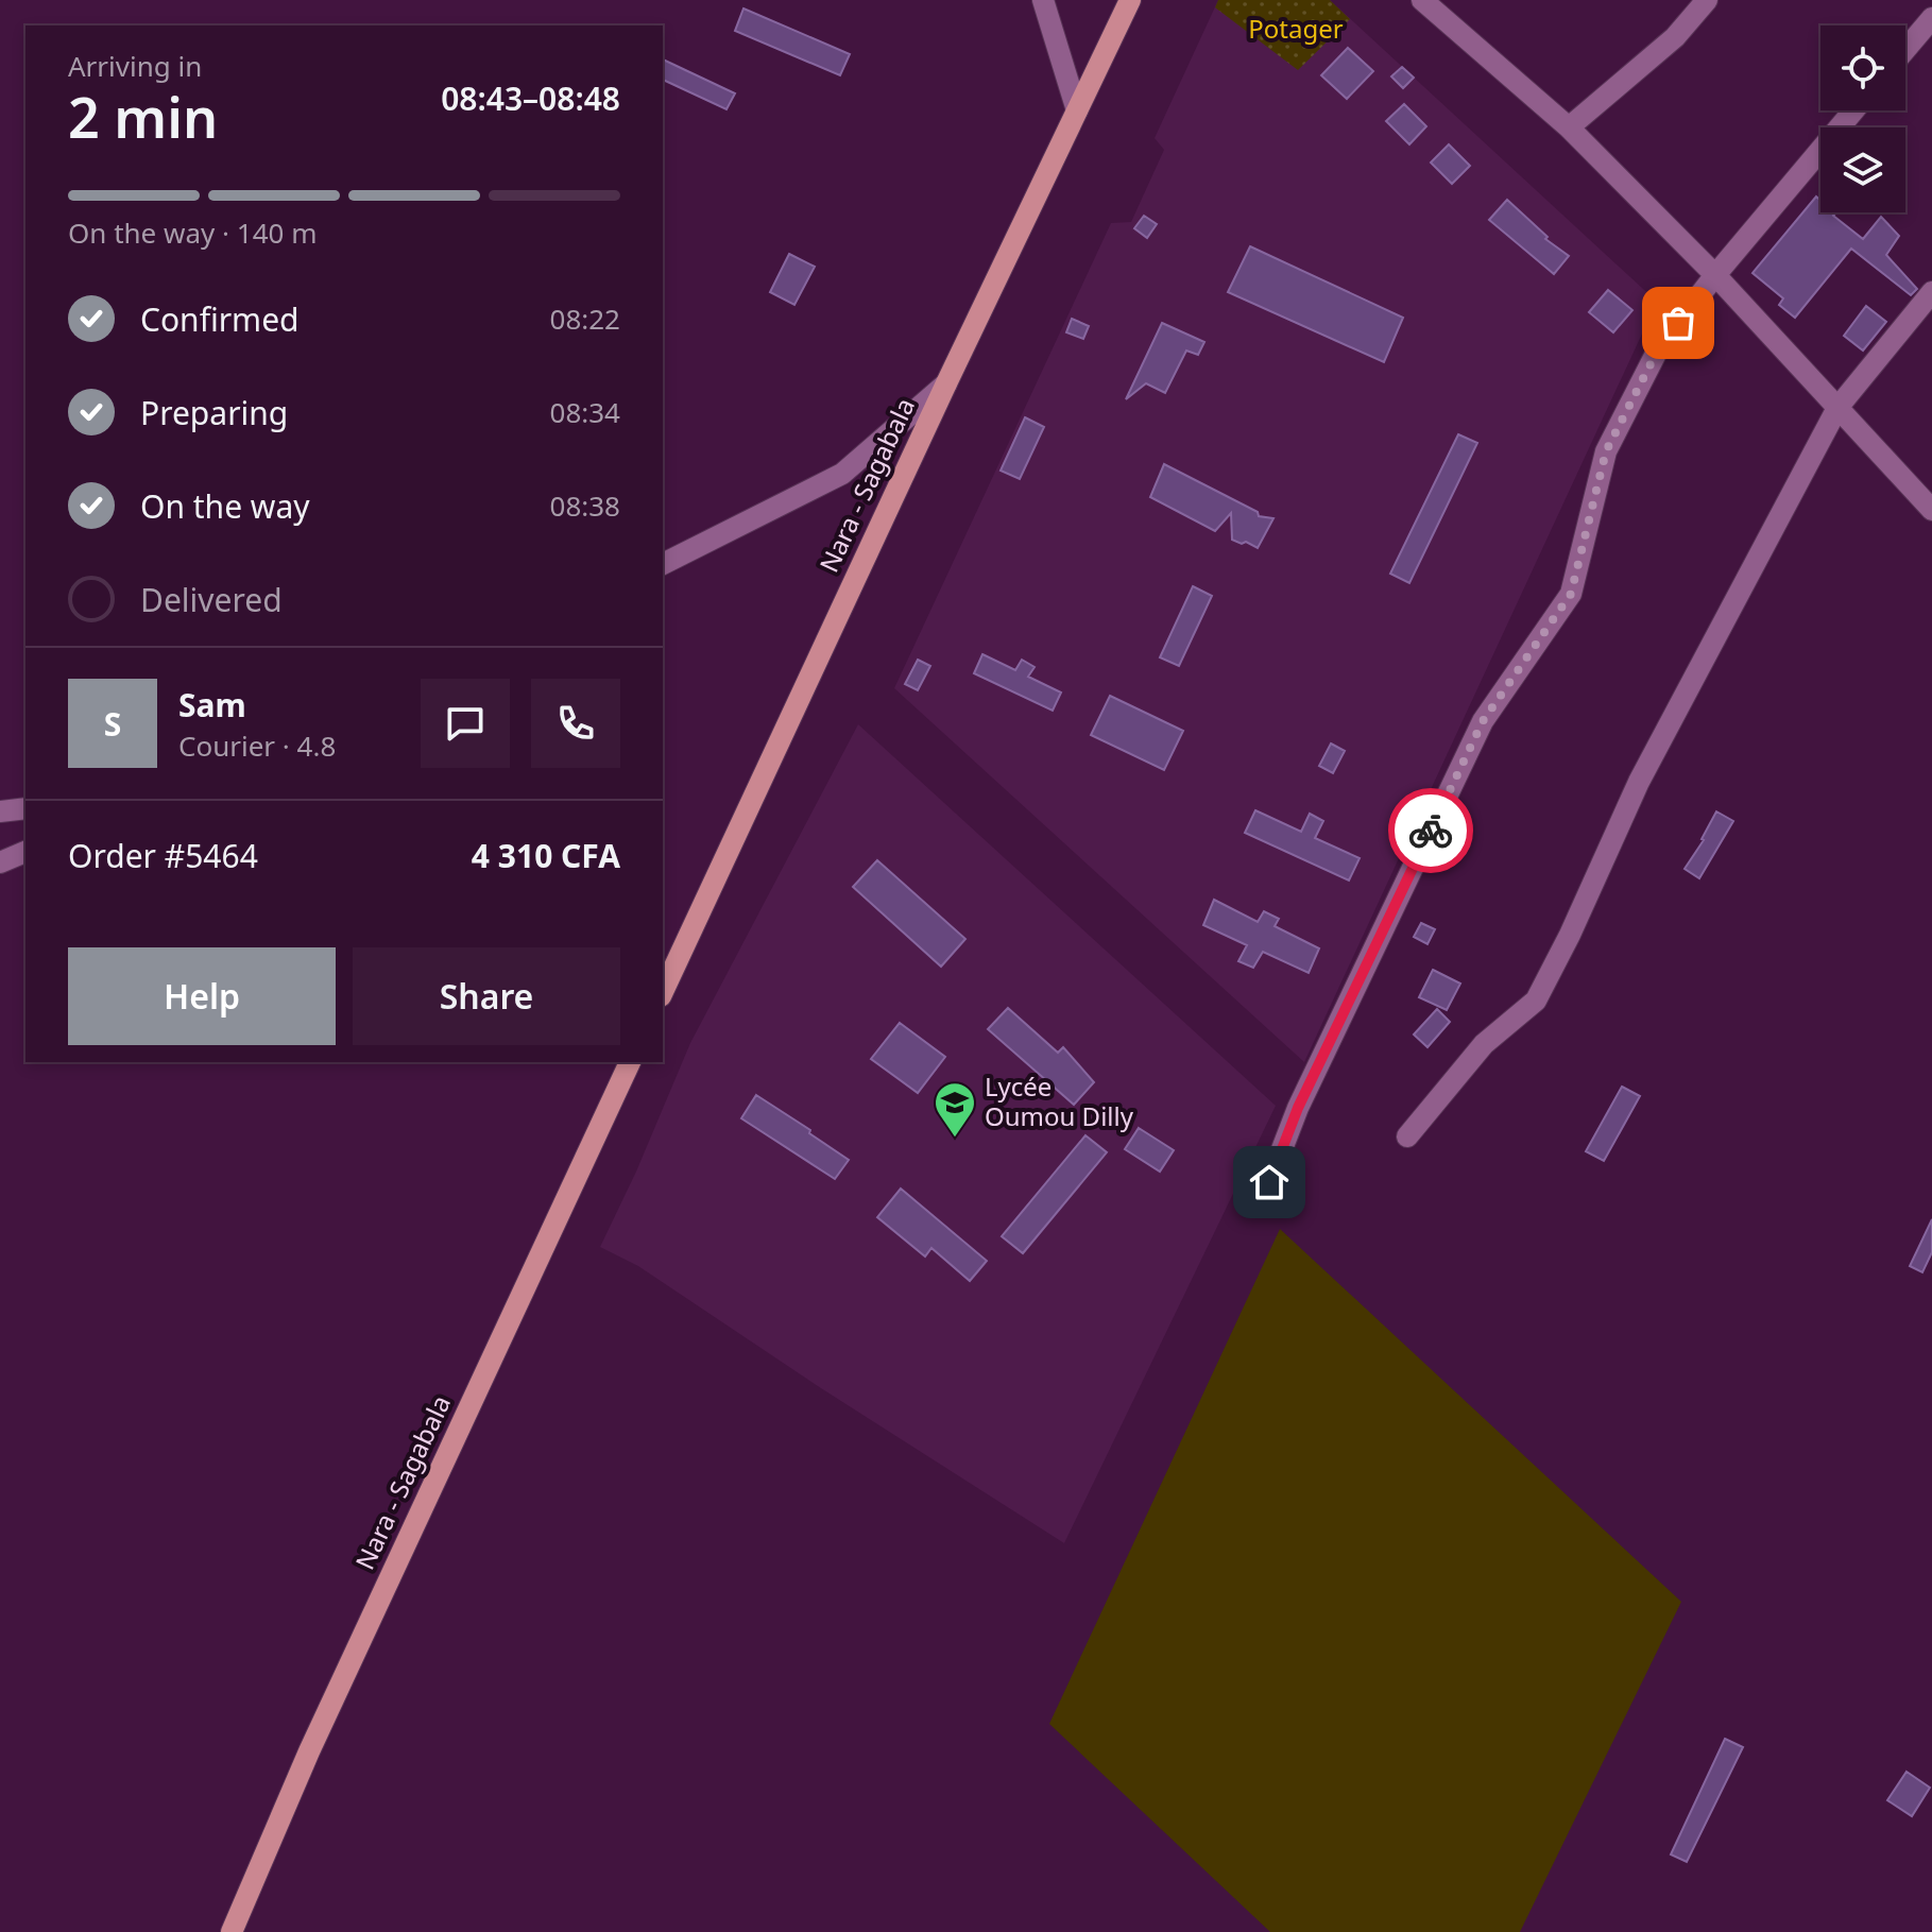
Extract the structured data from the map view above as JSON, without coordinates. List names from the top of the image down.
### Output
{
  "streets": {
    "main road": ["Nara - Sagabala"]
  },
  "parks": ["Potager"],
  "places": {
    "school or university": ["Lycée Oumou Dilly"]
  },
  "page": {
    "heading": ["2 min", "Arriving in", "08:43–08:48"],
    "panel": [
      "Sam",
      "Courier · 4.8",
      "Order #5464",
      "4 310 CFA"
    ],
    "bar": "On the way · 140 m",
    "list": [
      ["Confirmed", "08:22"],
      ["Preparing", "08:34"],
      ["On the way", "08:38"],
      "Delivered"
    ],
    "round": "S",
    "buttons": ["Help", "Share"]
  }
}
